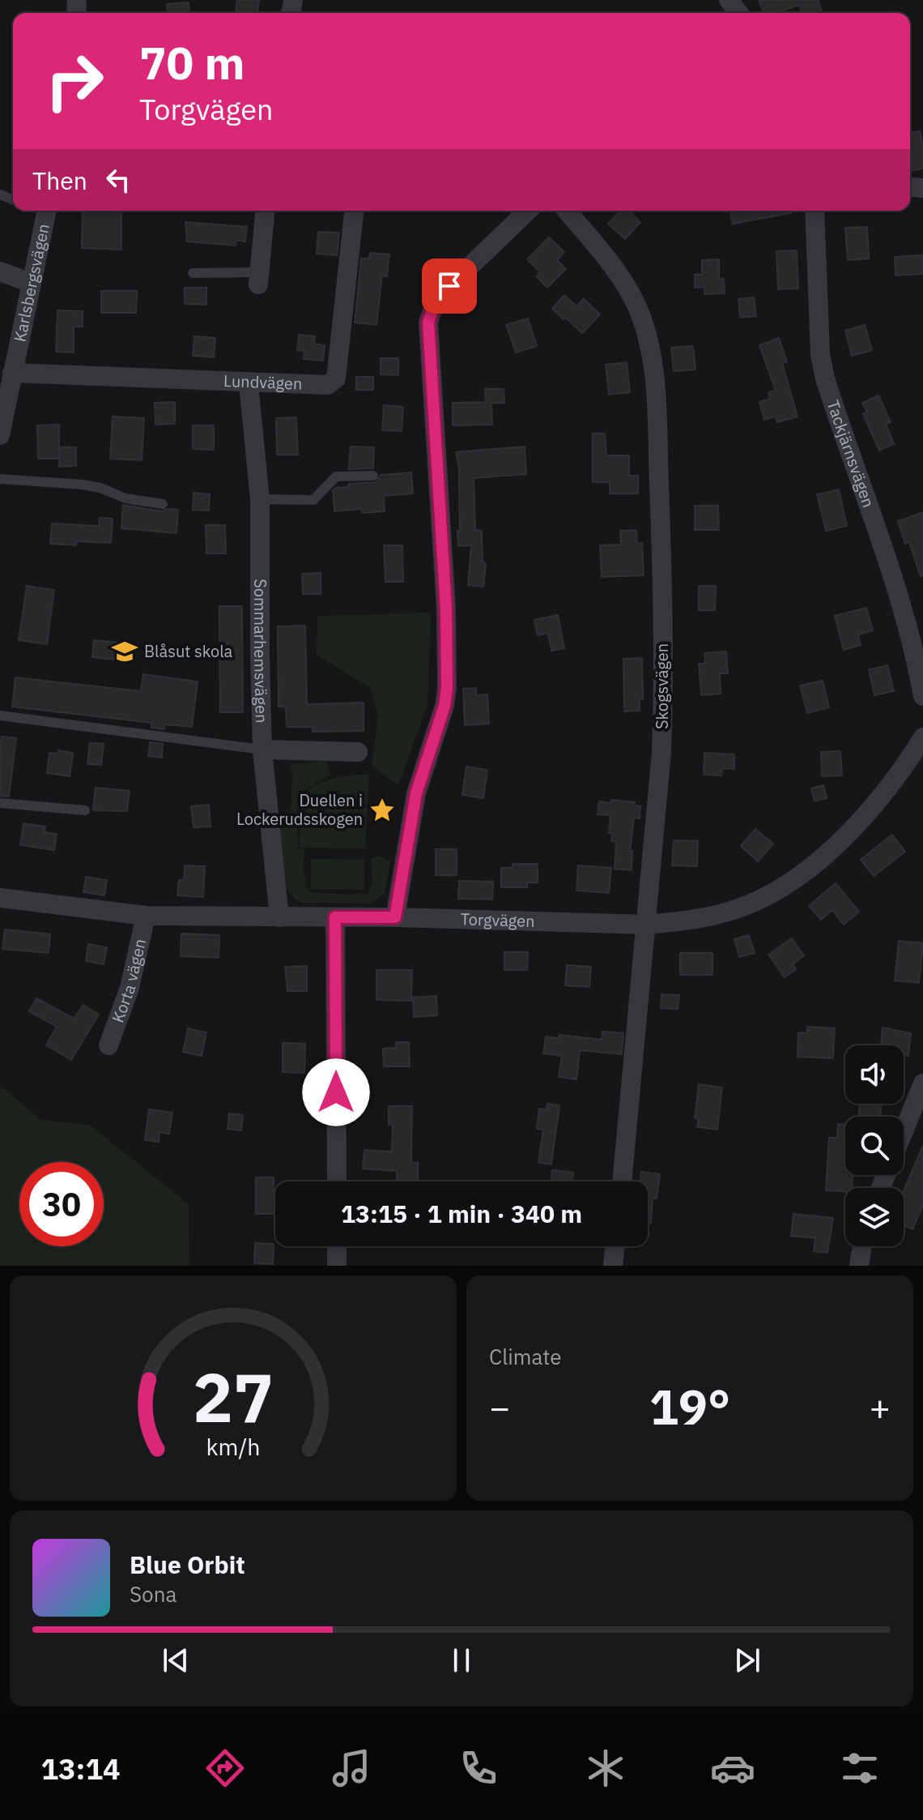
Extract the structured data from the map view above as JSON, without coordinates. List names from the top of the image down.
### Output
{
  "streets": {
    "street": [
      "Karlsbergsvägen",
      "Lundvägen",
      "Tackjärnsvägen",
      "Sommarhemsvägen",
      "Skogsvägen",
      "Torgvägen",
      "Korta vägen"
    ]
  },
  "crossings": [
    ["Karlsbergsvägen", "Lundvägen"],
    ["Lundvägen", "Sommarhemsvägen"],
    ["Sommarhemsvägen", "Torgvägen"],
    ["Skogsvägen", "Torgvägen"],
    ["Torgvägen", "Korta vägen"]
  ],
  "places": {
    "school or university": ["Blåsut skola"],
    "place": ["Duellen i Lockerudsskogen"]
  },
  "page": {
    "turn": ["70 m", "Torgvägen"],
    "then": "Then",
    "limit": "30",
    "trip": "13:15 · 1 min · 340 m",
    "tile": "Climate",
    "heat": ["−", "19°", "+"],
    "song": ["Blue Orbit", "Sona"],
    "tabs": "13:14",
    "gauge": ["27", "km/h"]
  }
}
